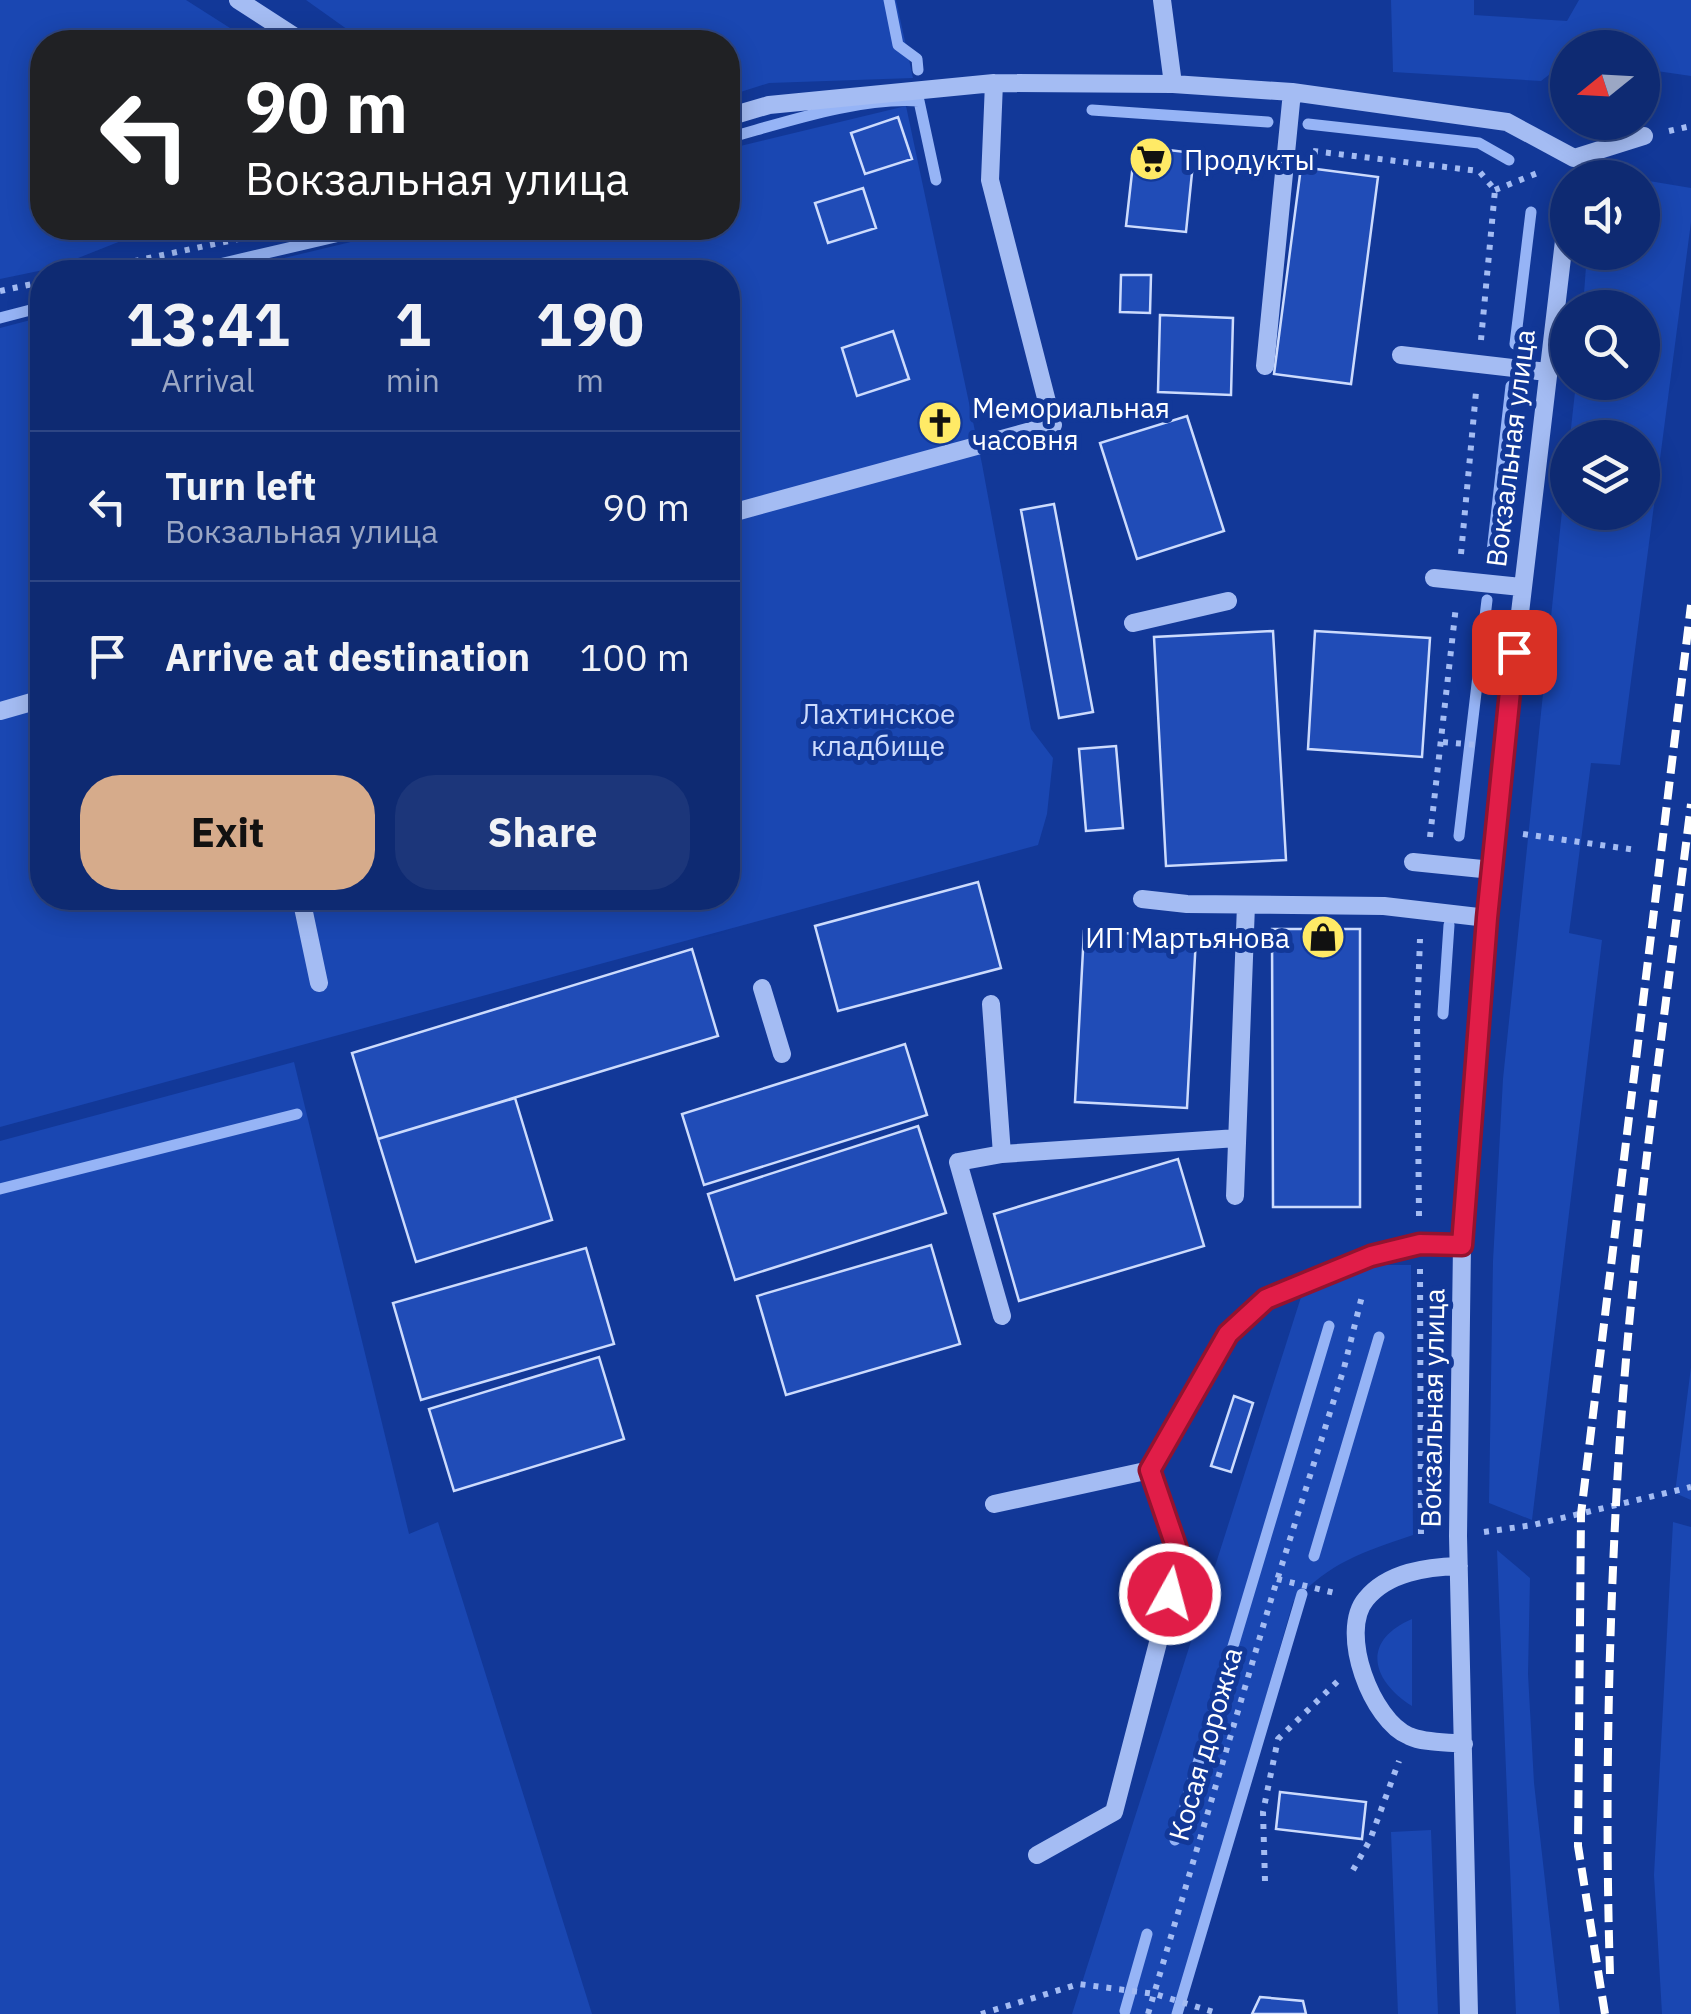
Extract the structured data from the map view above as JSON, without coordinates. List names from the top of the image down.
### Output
{
  "streets": {
    "street": ["Вокзальная улица"],
    "path": ["Косая дорожка"]
  },
  "parks": ["Лахтинское кладбище"],
  "places": {
    "supermarket": ["Продукты"],
    "church": ["Мемориальная часовня"],
    "shop": ["ИП Мартьянова"]
  },
  "north": "left",
  "page": {
    "turn": ["90 m", "Вокзальная улица"],
    "eta": [
      "13:41",
      "Arrival",
      "1",
      "min",
      "190",
      "m"
    ],
    "list": [
      {
        "name": "Turn left",
        "note": "Вокзальная улица",
        "value": "90 m"
      },
      {
        "name": "Arrive at destination",
        "value": "100 m"
      }
    ],
    "buttons": ["Exit", "Share"]
  }
}
